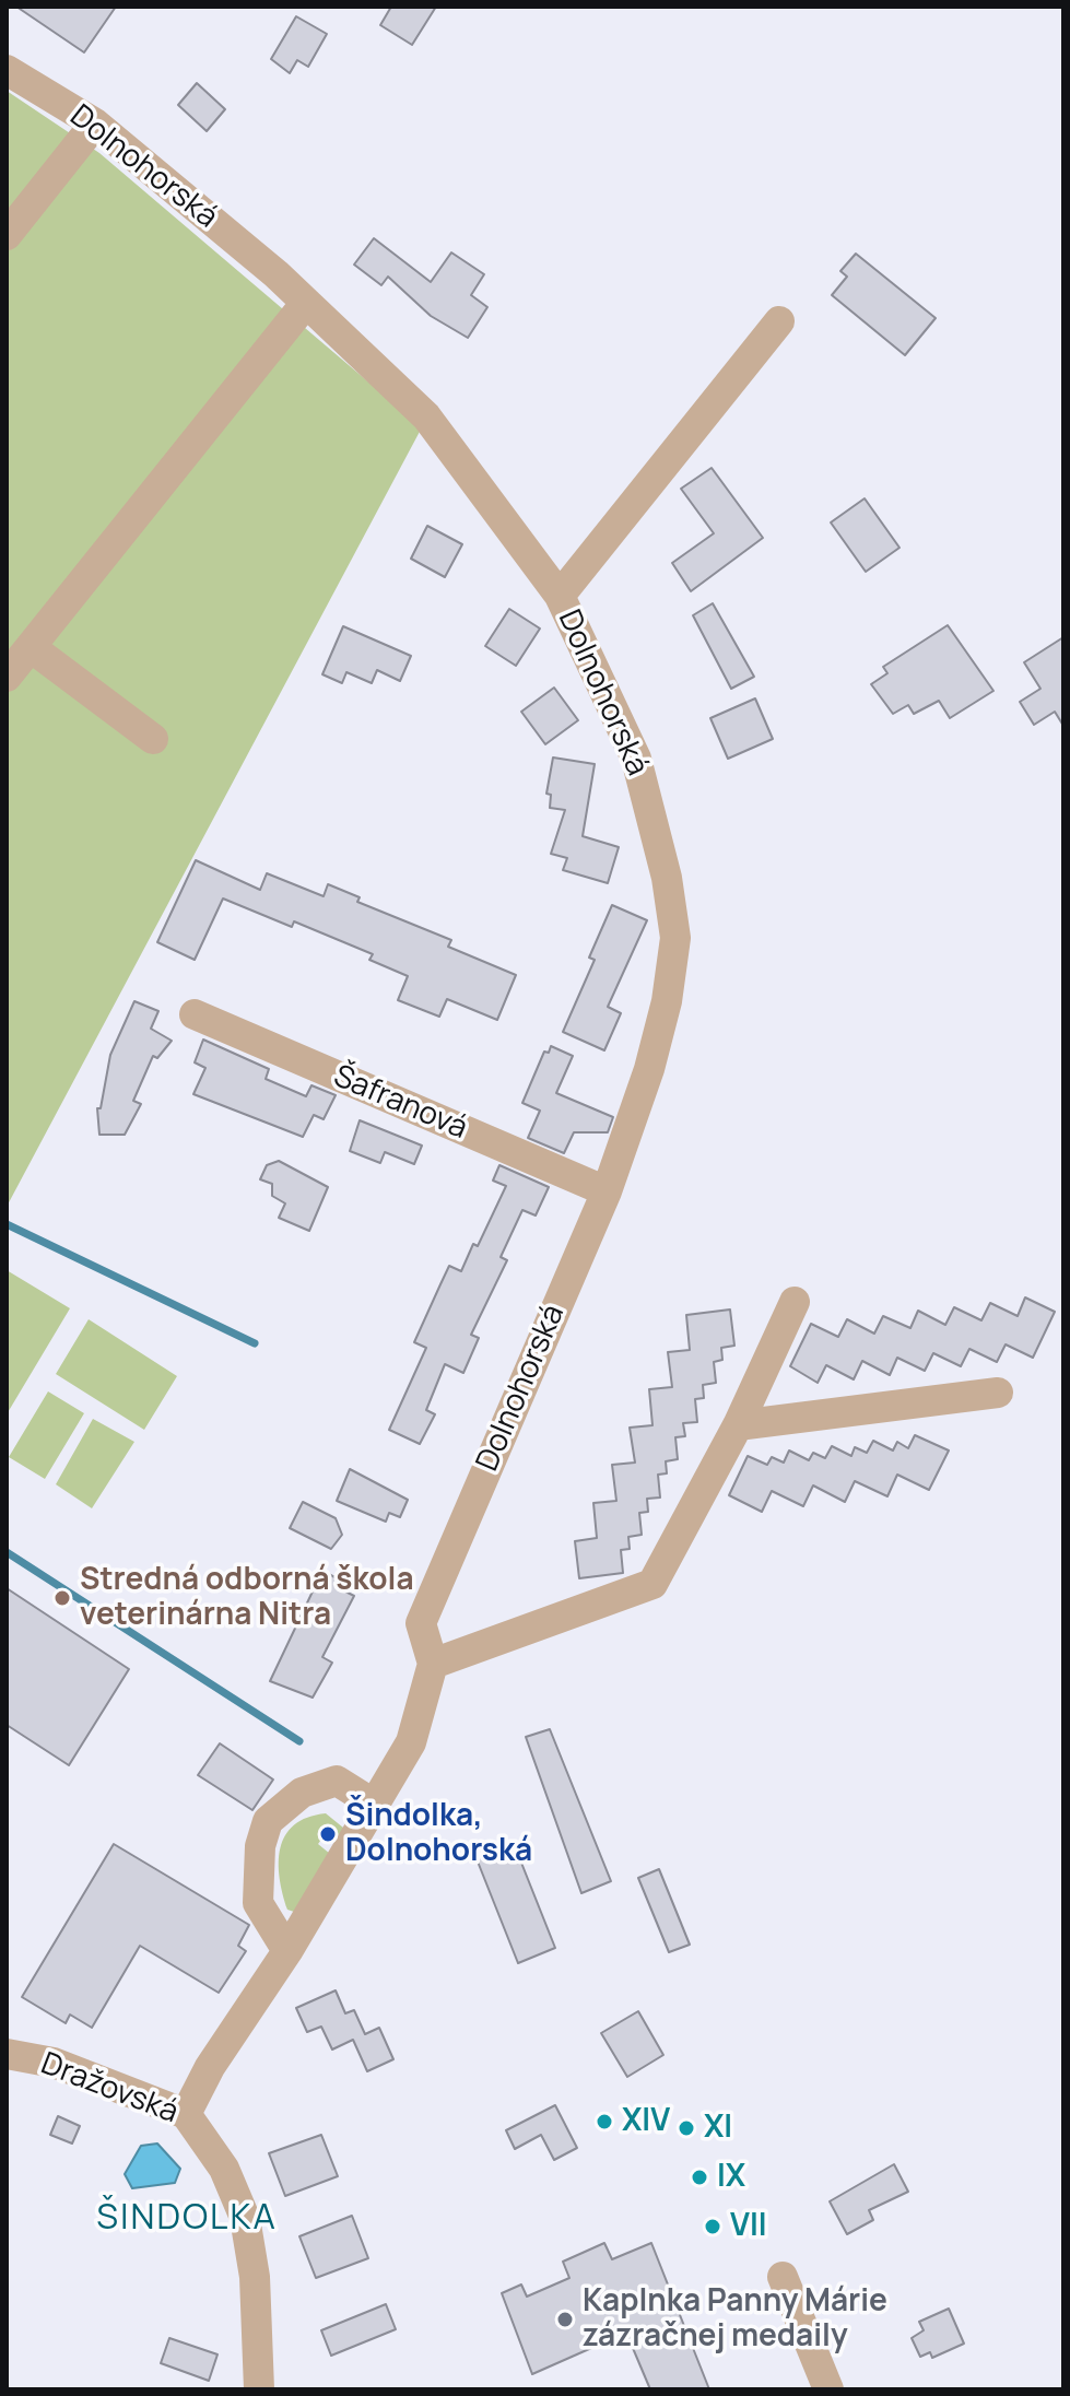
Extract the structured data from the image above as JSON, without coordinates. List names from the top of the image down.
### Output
{
  "streets": {
    "street": ["Dolnohorská", "Šafranová", "Dražovská"]
  },
  "crossings": [
    ["Dolnohorská", "Šafranová"]
  ],
  "districts": ["ŠINDOLKA"],
  "places": [
    "Stredná odborná škola veterinárna Nitra",
    "Šindolka, Dolnohorská",
    "XIV",
    "XI",
    "IX",
    "VII",
    "Kaplnka Panny Márie zázračnej medaily"
  ]
}
